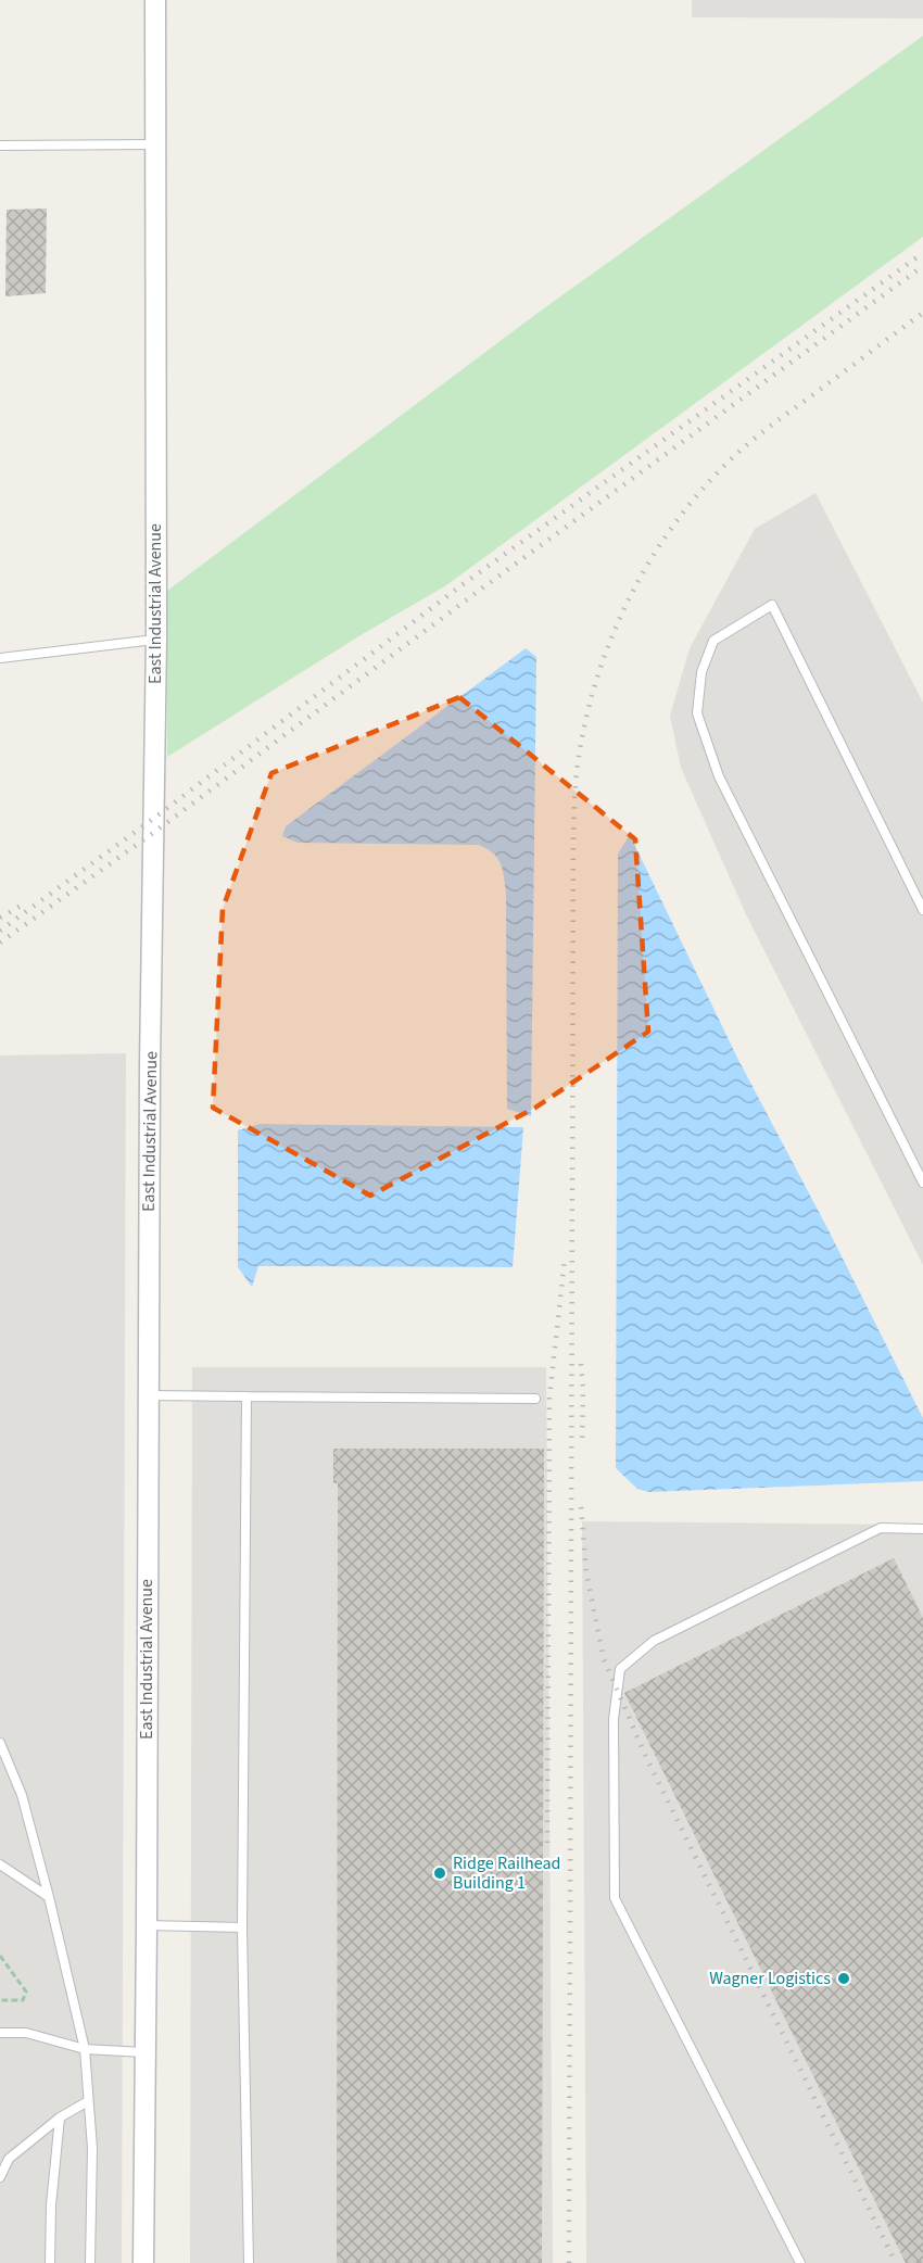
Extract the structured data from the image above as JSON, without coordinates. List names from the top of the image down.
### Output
{
  "streets": {
    "street": ["East Industrial Avenue"]
  },
  "places": ["Ridge Railhead Building 1", "Wagner Logistics"]
}
